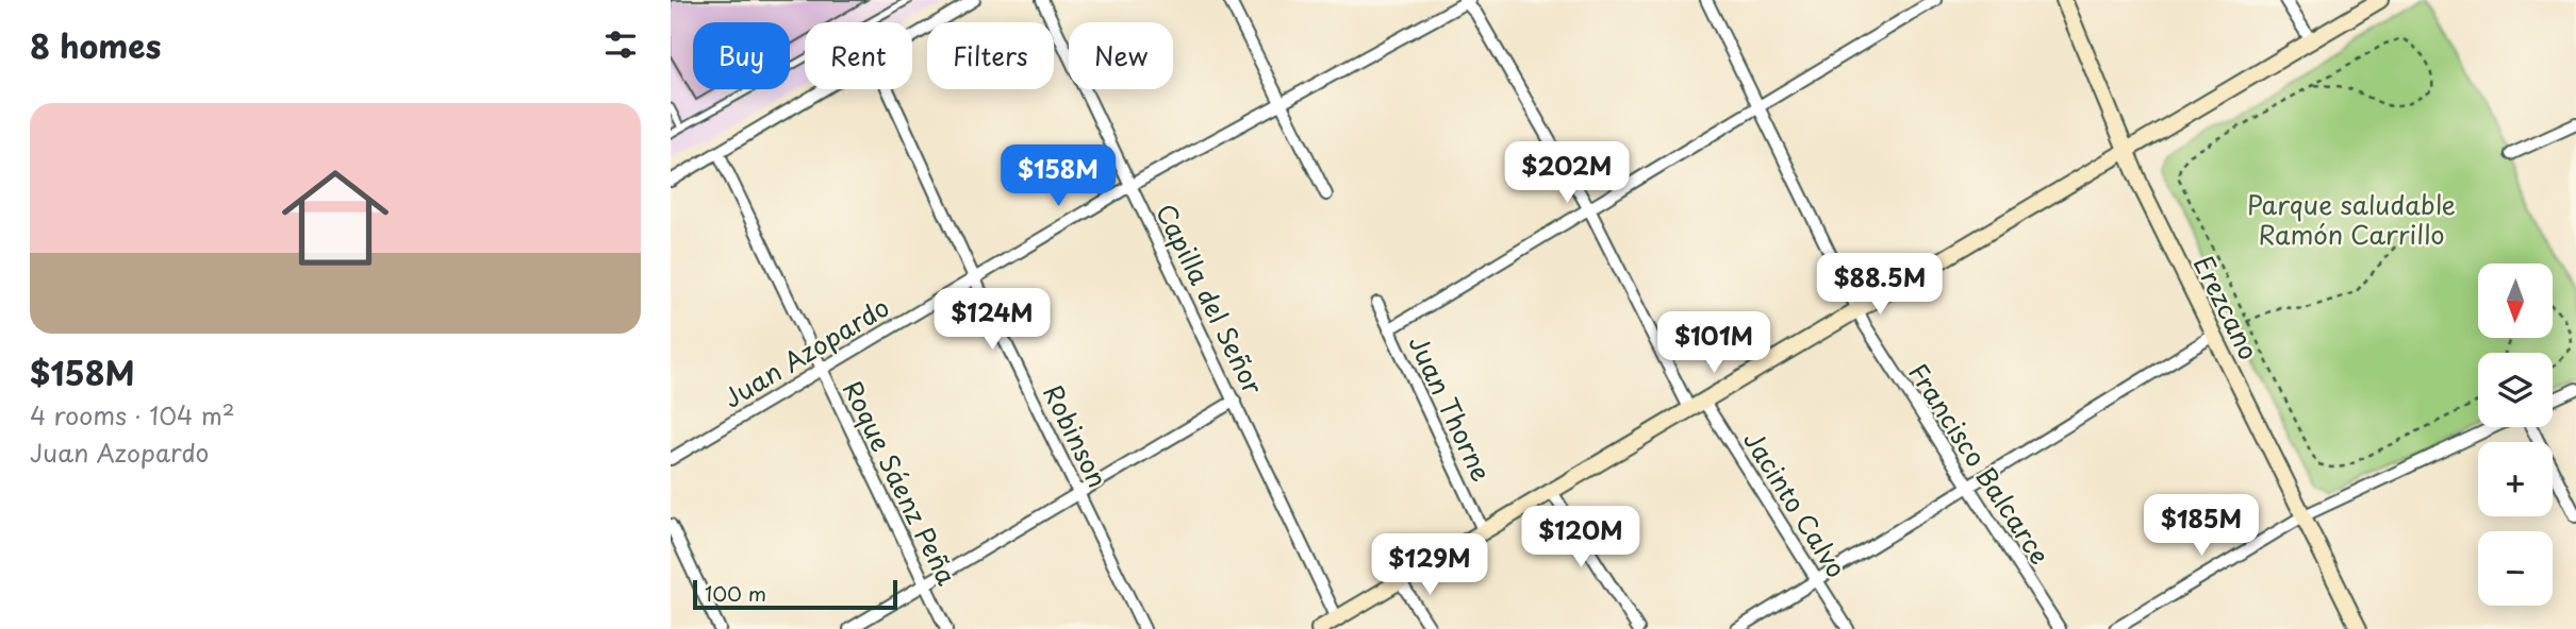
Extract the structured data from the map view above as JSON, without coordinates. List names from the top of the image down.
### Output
{
  "streets": {
    "street": [
      "Capilla del Señor",
      "Erezcano",
      "Juan Azopardo",
      "Juan Thorne",
      "Robinson",
      "Francisco Balcarce",
      "Roque Sáenz Peña",
      "Jacinto Calvo"
    ]
  },
  "crossings": [
    ["Capilla del Señor", "Juan Azopardo"],
    ["Juan Azopardo", "Robinson"],
    ["Juan Azopardo", "Roque Sáenz Peña"],
    ["Juan Azopardo", "Jacinto Calvo"]
  ],
  "parks": ["Parque saludable Ramón Carrillo"],
  "scale_bar": "100 m",
  "north": "bottom",
  "page": {
    "heading": "8 homes",
    "chip": [
      "Buy",
      "Rent",
      "Filters",
      "New"
    ],
    "list": [
      {
        "name": "$158M",
        "note": "4 rooms · 104 m² · Juan Azopardo"
      }
    ],
    "price": [
      "$202M",
      "$158M",
      "$88.5M",
      "$124M",
      "$101M",
      "$185M",
      "$120M",
      "$129M"
    ],
    "map_buttons": ["+", "−"],
    "scale": "100 m"
  }
}
